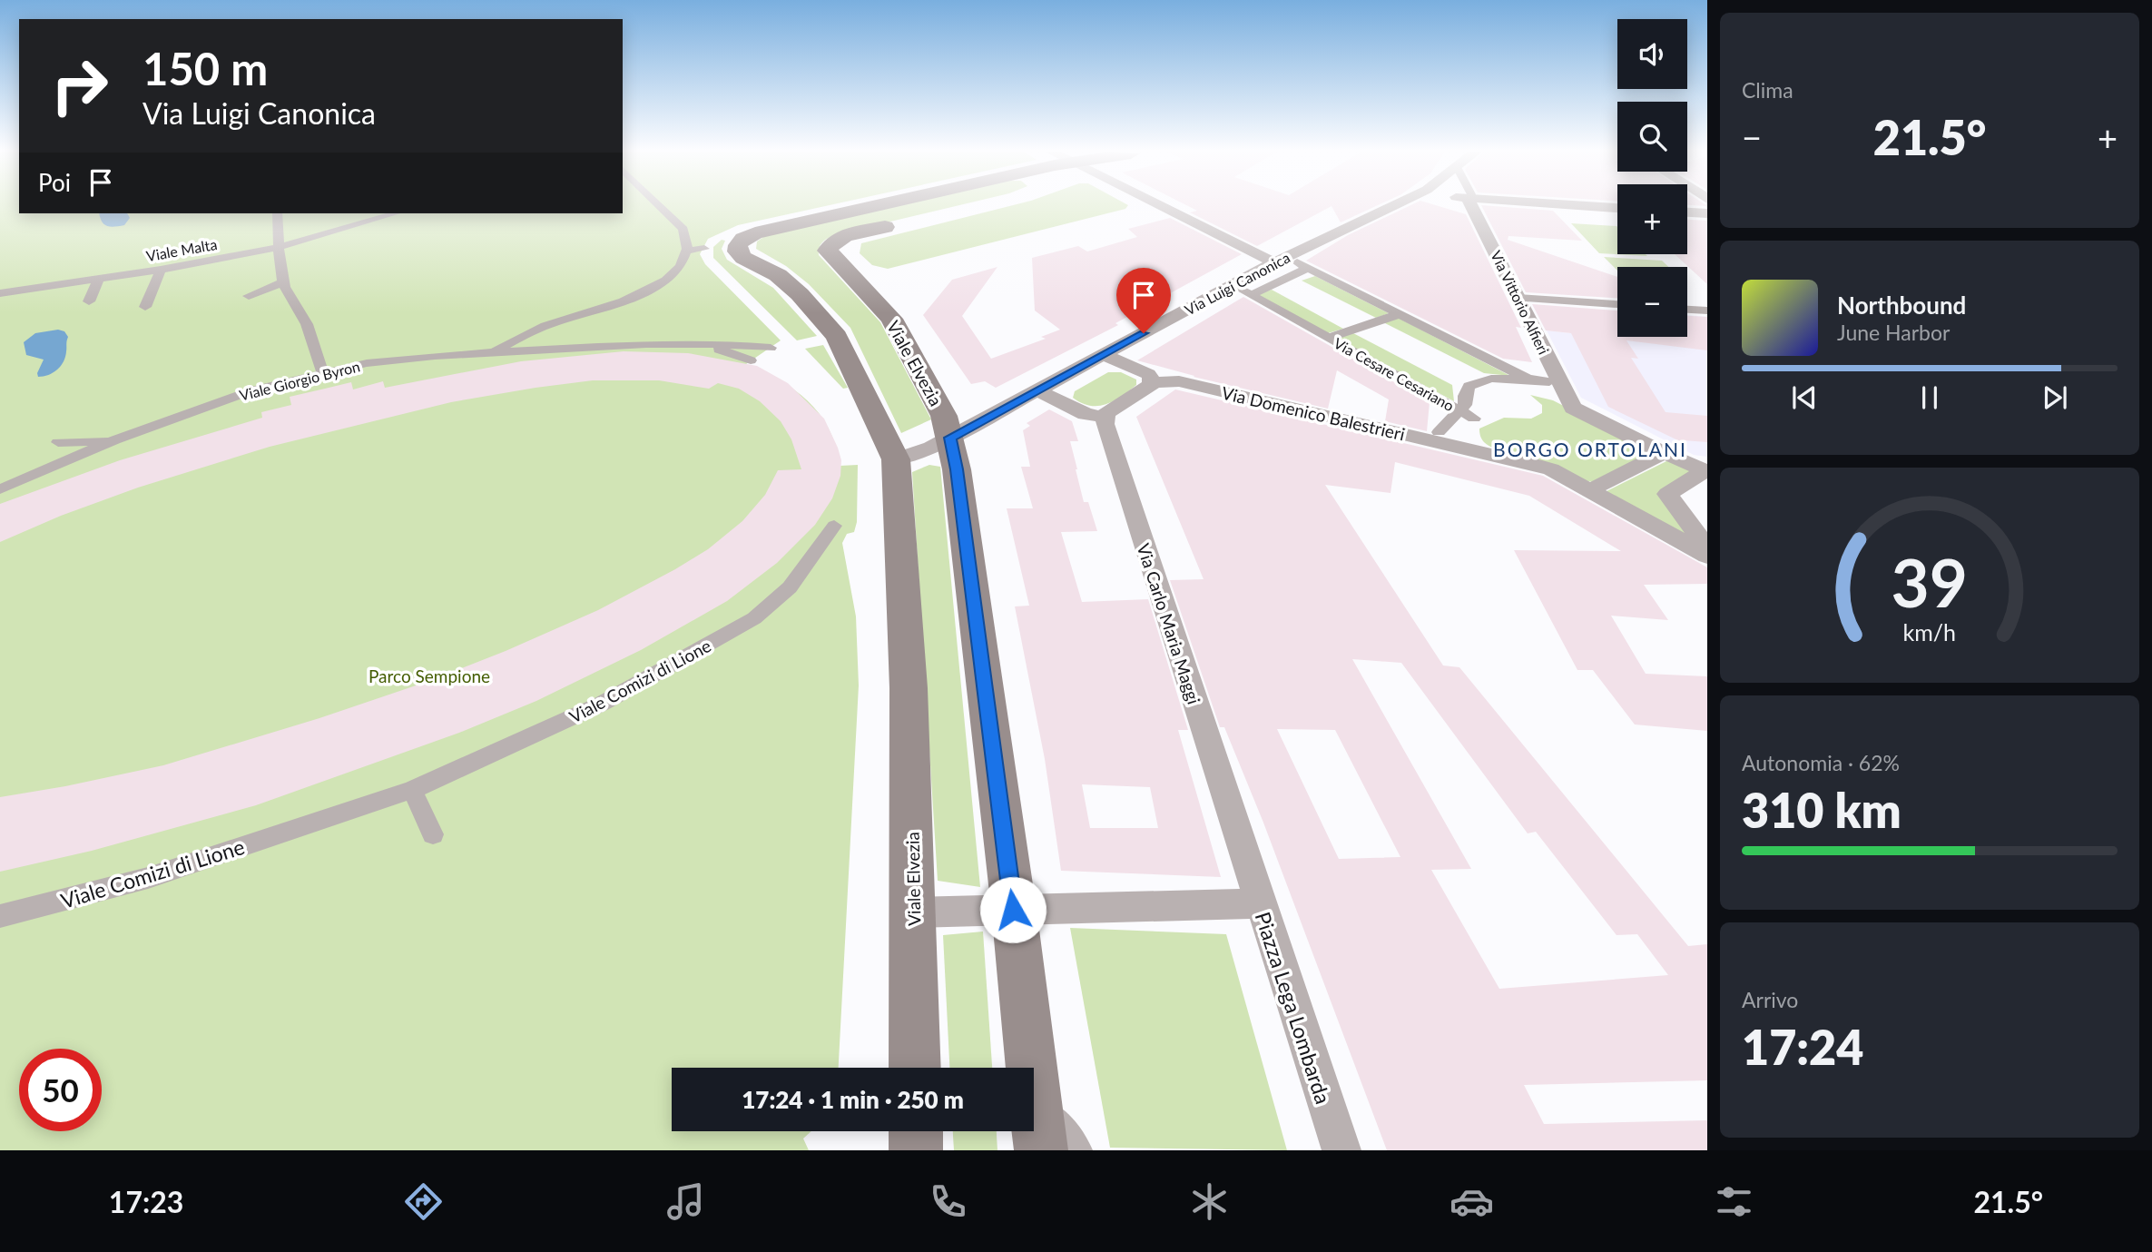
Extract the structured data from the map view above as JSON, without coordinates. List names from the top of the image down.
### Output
{
  "streets": {
    "main road": ["Viale Elvezia"],
    "street": [
      "Viale Malta",
      "Via Luigi Canonica",
      "Via Vittorio Alfieri",
      "Via Cesare Cesariano",
      "Viale Giorgio Byron",
      "Via Domenico Balestrieri",
      "Via Carlo Maria Maggi",
      "Viale Comizi di Lione",
      "Piazza Lega Lombarda"
    ]
  },
  "crossings": [
    ["Via Luigi Canonica", "Viale Elvezia"],
    ["Via Luigi Canonica", "Via Cesare Cesariano"],
    ["Viale Elvezia", "Piazza Lega Lombarda"],
    ["Via Carlo Maria Maggi", "Piazza Lega Lombarda"]
  ],
  "districts": ["BORGO ORTOLANI"],
  "parks": ["Parco Sempione"],
  "page": {
    "tile": [
      "Clima",
      ["Autonomia · 62%", "310 km"],
      ["Arrivo", "17:24"]
    ],
    "map_buttons": ["+", "−"],
    "turn": ["150 m", "Via Luigi Canonica"],
    "heat": ["−", "21.5°", "+"],
    "then": "Poi",
    "song": ["Northbound", "June Harbor"],
    "limit": "50",
    "trip": "17:24 · 1 min · 250 m",
    "tabs": ["17:23", "21.5°"],
    "gauge": ["39", "km/h"]
  }
}
